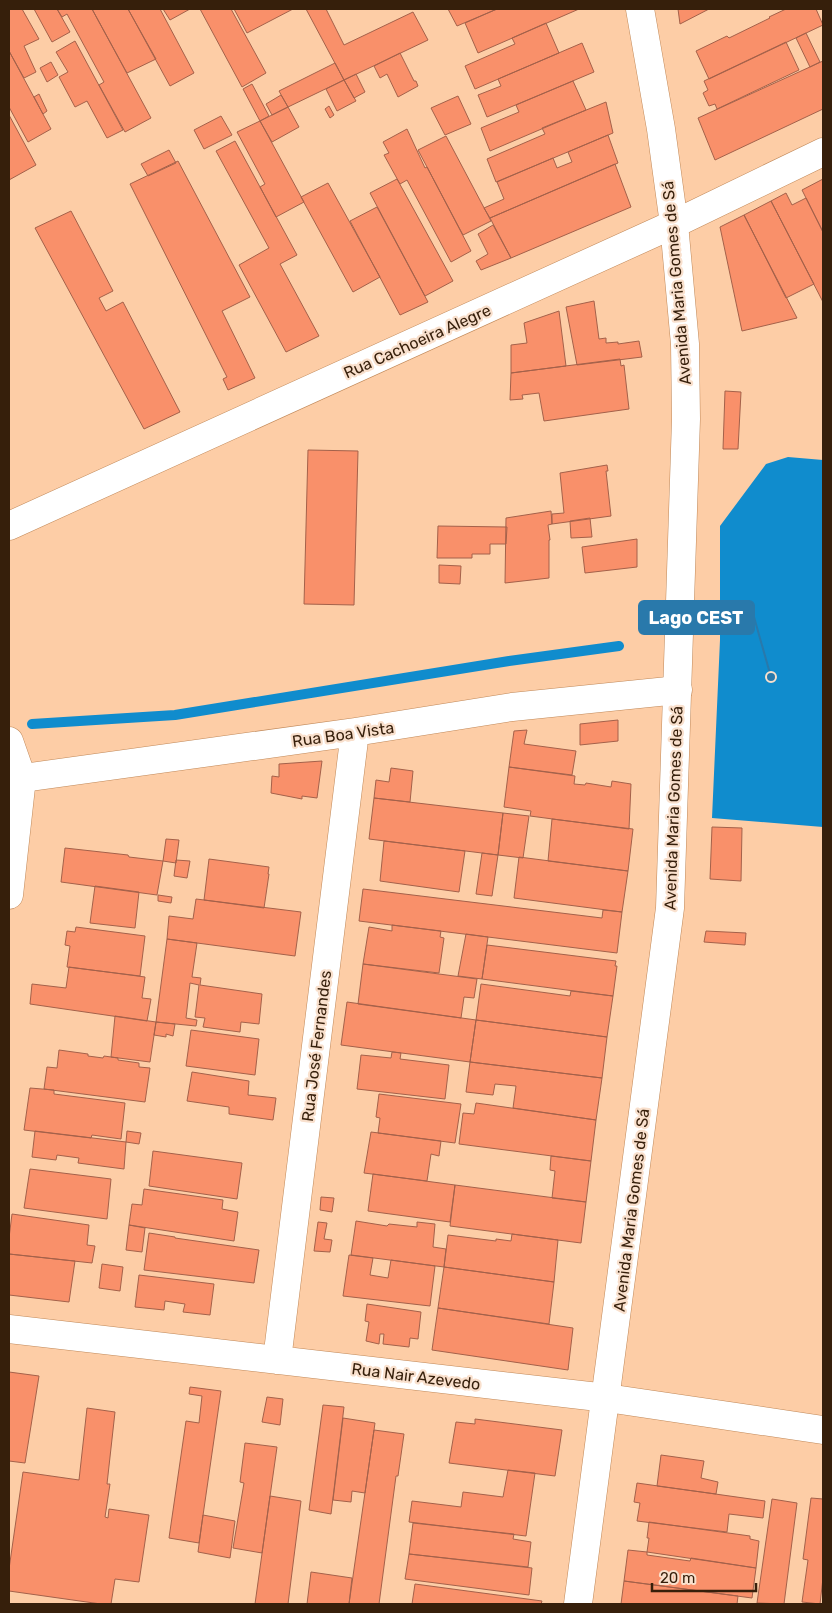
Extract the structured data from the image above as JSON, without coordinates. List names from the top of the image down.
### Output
{
  "streets": {
    "street": [
      "Avenida Maria Gomes de Sá",
      "Rua Cachoeira Alegre",
      "Rua Boa Vista",
      "Rua José Fernandes",
      "Rua Nair Azevedo"
    ]
  },
  "crossings": [
    ["Avenida Maria Gomes de Sá", "Rua Cachoeira Alegre"],
    ["Avenida Maria Gomes de Sá", "Rua Boa Vista"],
    ["Avenida Maria Gomes de Sá", "Rua Nair Azevedo"],
    ["Rua Boa Vista", "Rua José Fernandes"],
    ["Rua José Fernandes", "Rua Nair Azevedo"]
  ],
  "places": ["Lago CEST"],
  "scale_bar": "20 m"
}
